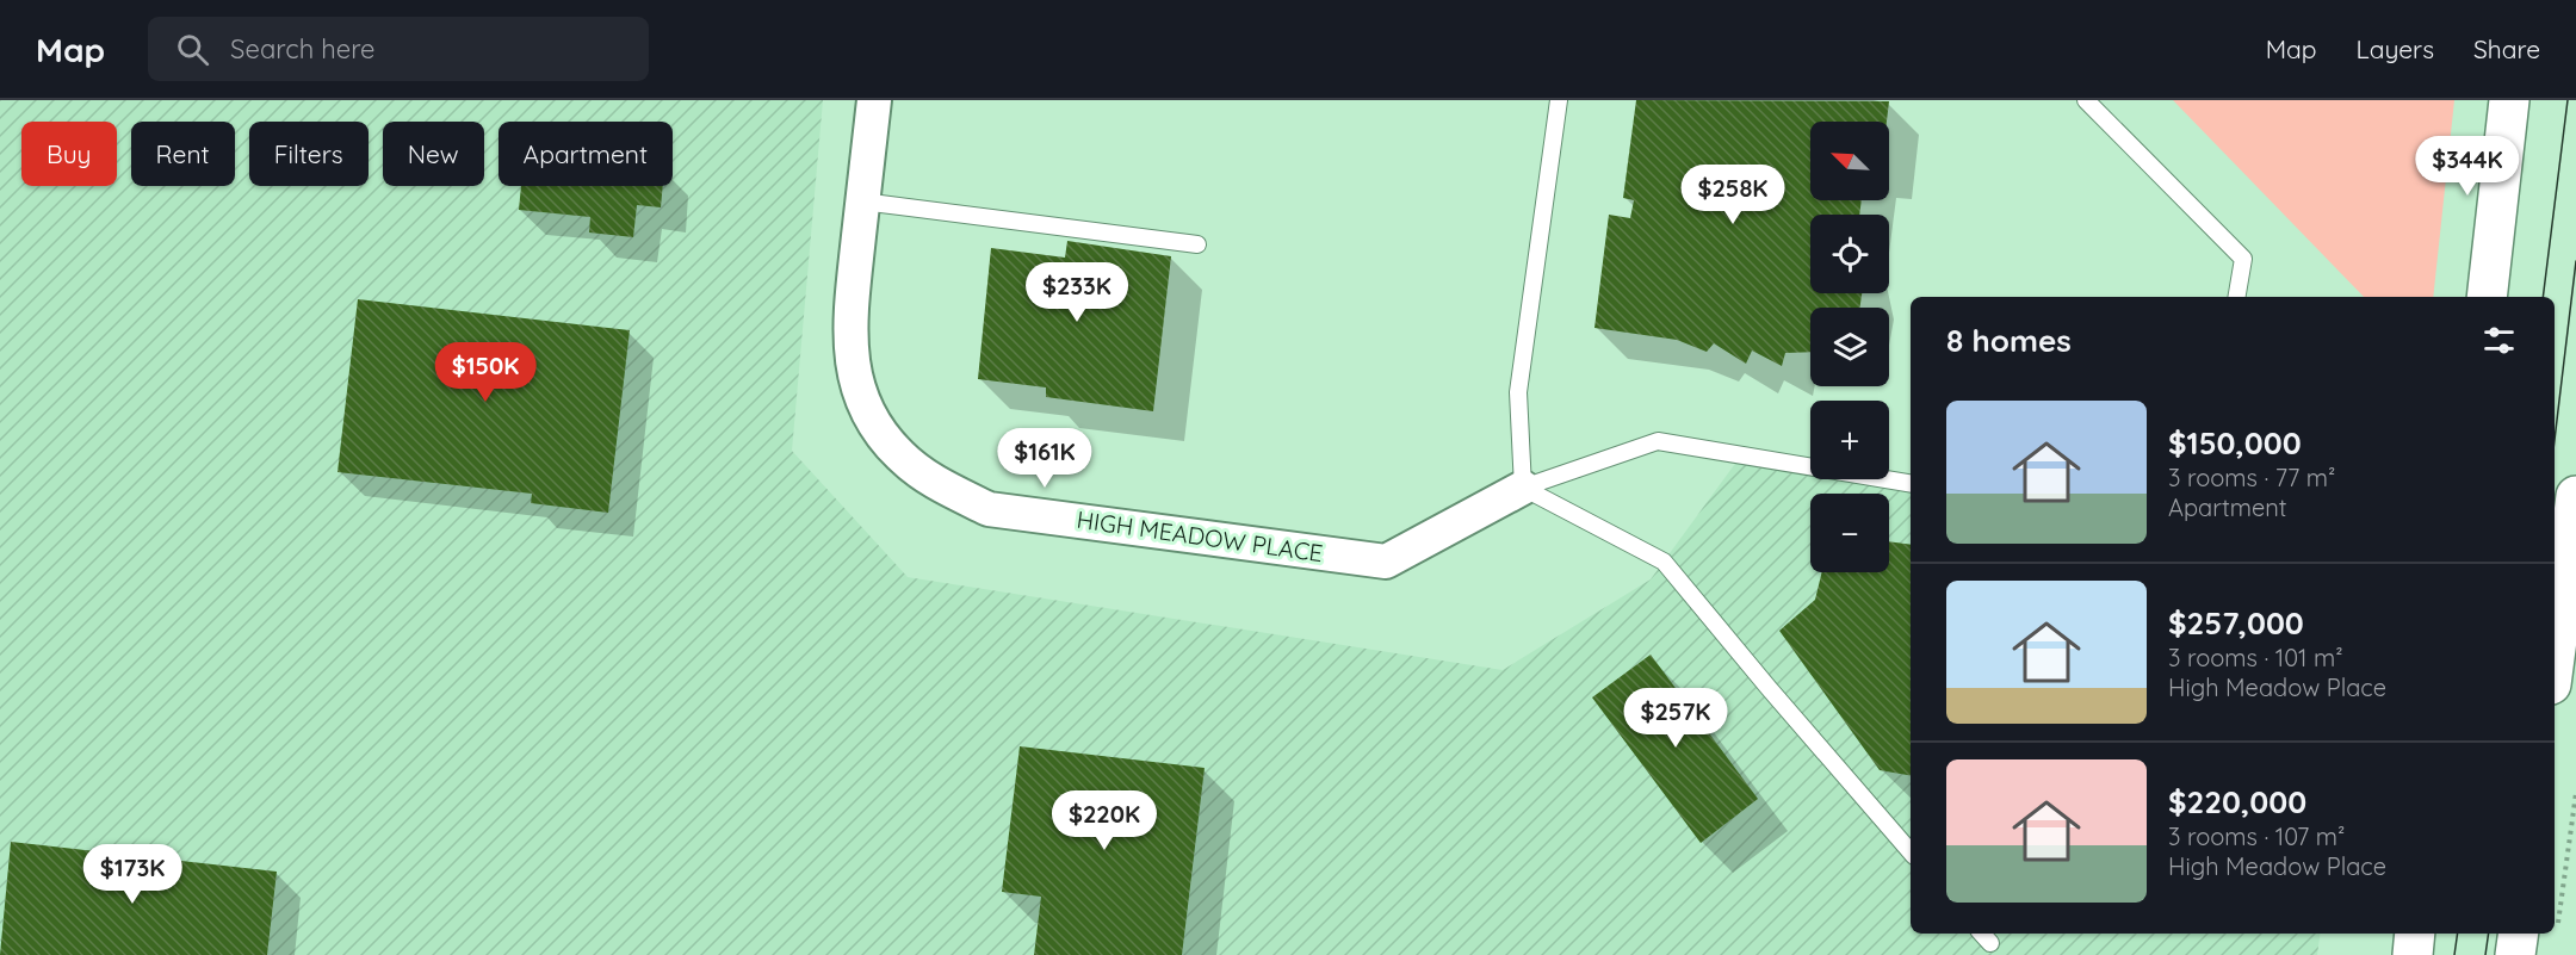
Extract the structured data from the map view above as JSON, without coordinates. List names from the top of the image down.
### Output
{
  "streets": {
    "street": ["HIGH MEADOW PLACE"]
  },
  "north": "top left",
  "page": {
    "header": "Map",
    "search": "Search here",
    "nav": ["Map", "Layers", "Share"],
    "map_buttons": ["+", "−"],
    "chip": [
      "Buy",
      "Rent",
      "Filters",
      "New",
      "Apartment"
    ],
    "price": [
      "$344K",
      "$258K",
      "$233K",
      "$150K",
      "$161K",
      "$257K",
      "$220K",
      "$173K"
    ],
    "heading": "8 homes",
    "list": [
      {
        "name": "$150,000",
        "note": "3 rooms · 77 m² · Apartment"
      },
      {
        "name": "$257,000",
        "note": "3 rooms · 101 m² · High Meadow Place"
      },
      {
        "name": "$220,000",
        "note": "3 rooms · 107 m² · High Meadow Place"
      }
    ]
  }
}
